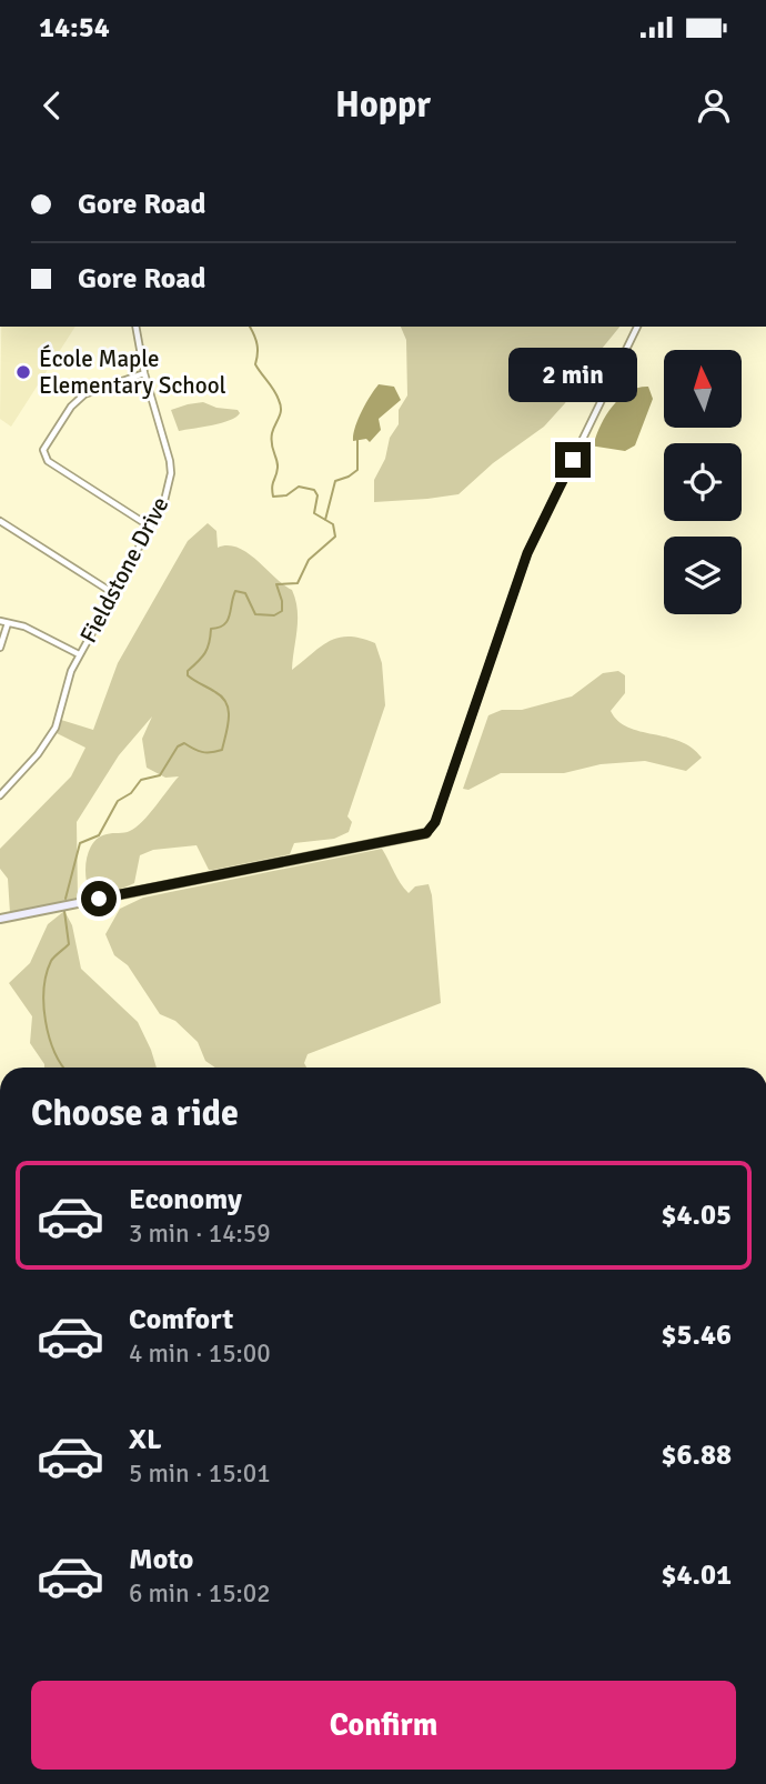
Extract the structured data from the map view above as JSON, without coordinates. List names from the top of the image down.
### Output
{
  "streets": {
    "street": ["Fieldstone Drive"]
  },
  "places": ["École Maple Elementary School"],
  "north": "top",
  "page": {
    "status": "14:54",
    "header": "Hoppr",
    "banner": ["Gore Road", "Gore Road"],
    "bubble": "2 min",
    "heading": "Choose a ride",
    "list": [
      {
        "name": "Economy",
        "note": "3 min · 14:59",
        "value": "$4.05"
      },
      {
        "name": "Comfort",
        "note": "4 min · 15:00",
        "value": "$5.46"
      },
      {
        "name": "XL",
        "note": "5 min · 15:01",
        "value": "$6.88"
      },
      {
        "name": "Moto",
        "note": "6 min · 15:02",
        "value": "$4.01"
      }
    ],
    "buttons": "Confirm"
  }
}
